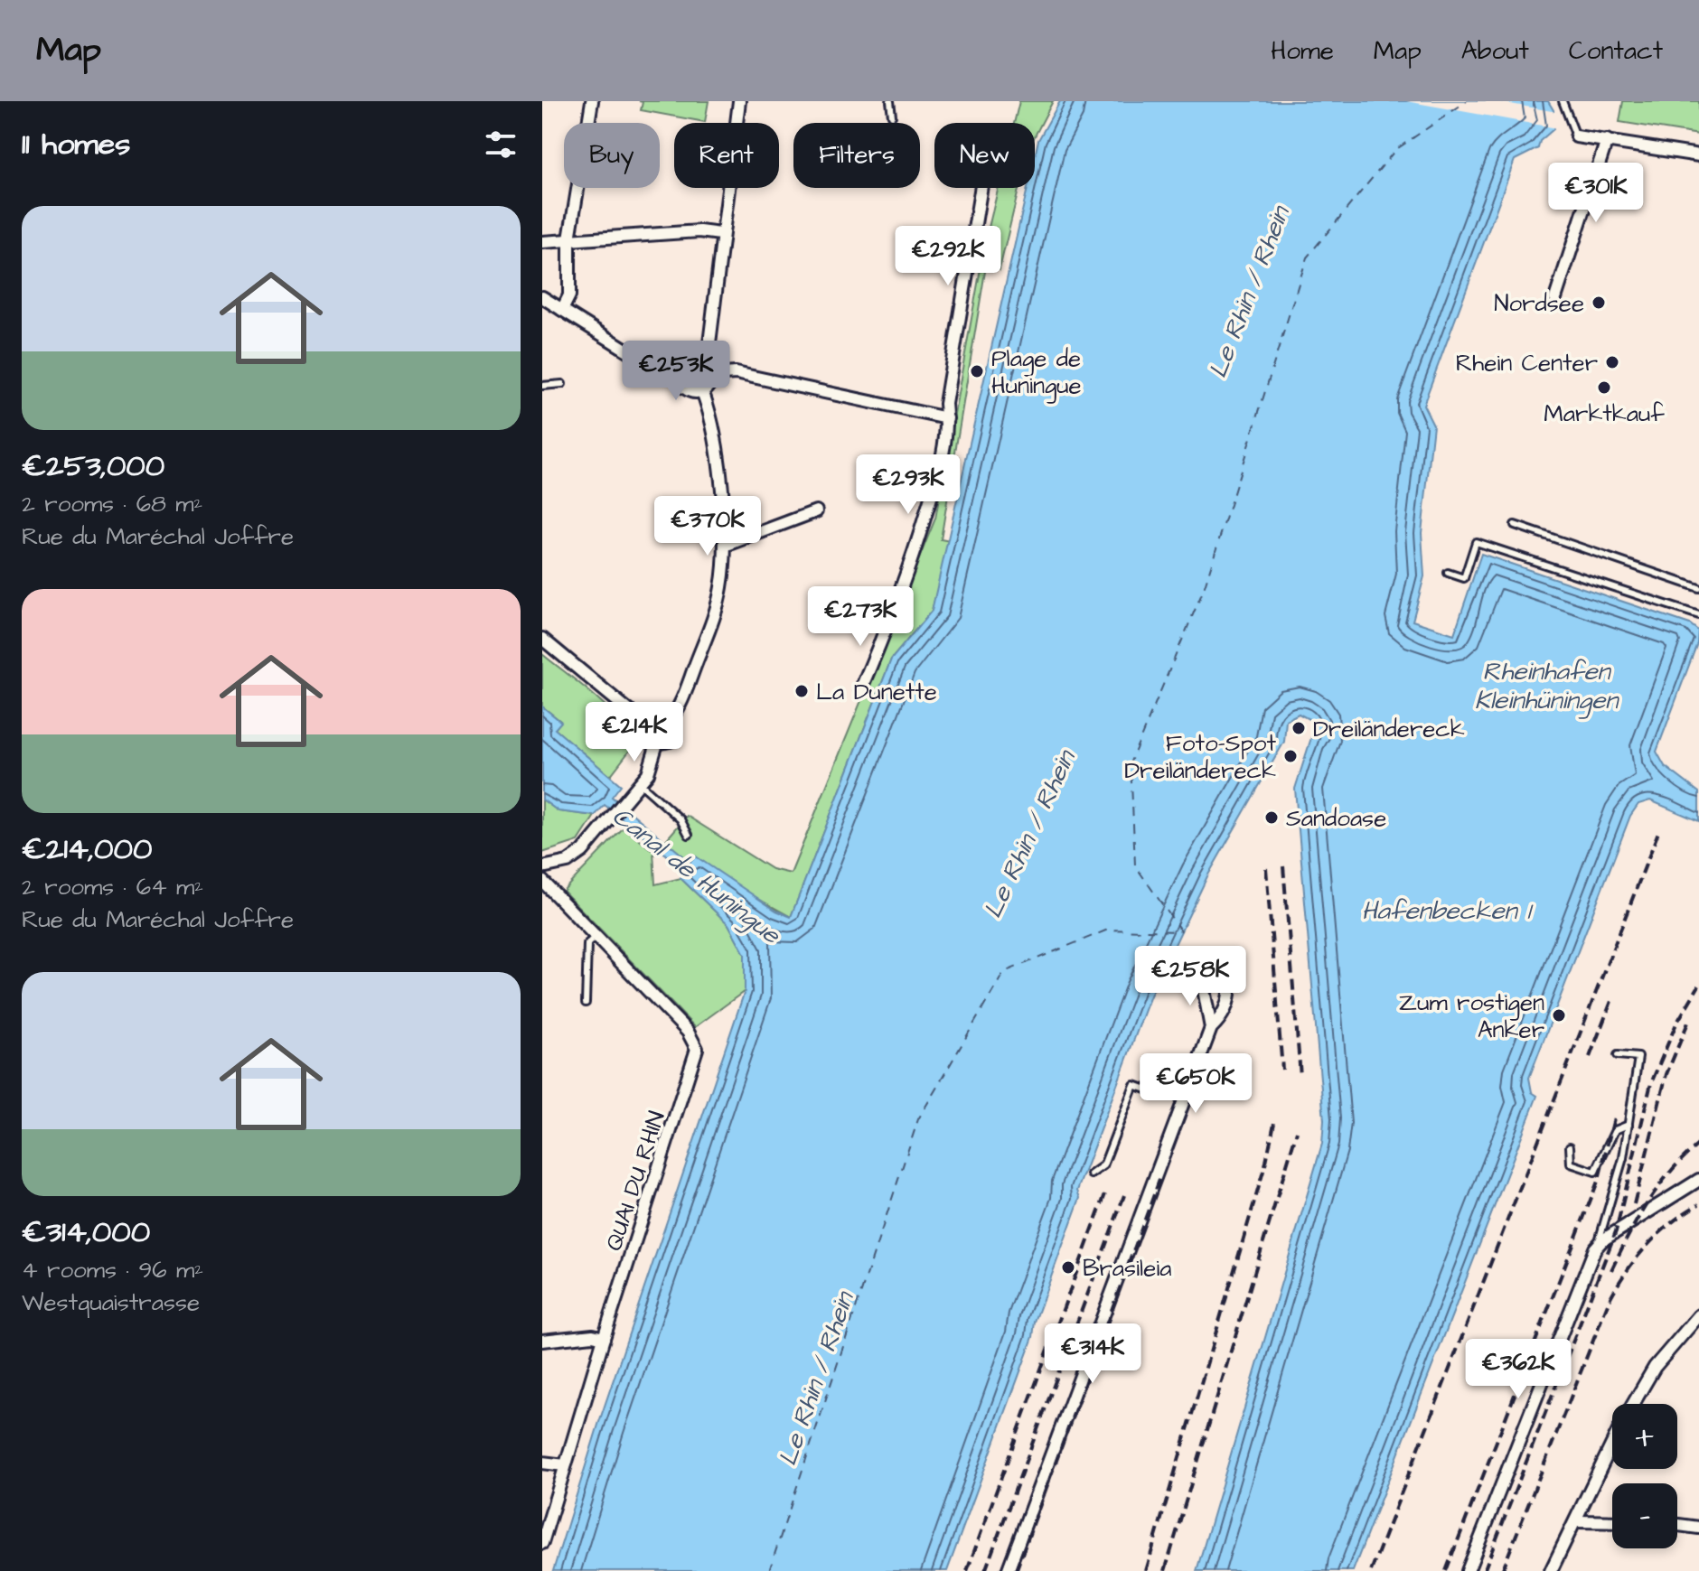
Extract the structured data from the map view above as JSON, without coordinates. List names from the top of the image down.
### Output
{
  "streets": {
    "street": ["QUAI DU RHIN"]
  },
  "water": [
    "Le Rhin / Rhein",
    "Rheinhafen Kleinhüningen",
    "Canal de Huningue",
    "Hafenbecken 1"
  ],
  "places": [
    "Nordsee",
    "Rhein Center",
    "Plage de Huningue",
    "Marktkauf",
    "La Dunette",
    "Dreiländereck",
    "Foto-Spot Dreiländereck",
    "Sandoase",
    "Zum rostigen Anker",
    "Brasileia"
  ],
  "page": {
    "header": "Map",
    "nav": [
      "Home",
      "Map",
      "About",
      "Contact"
    ],
    "heading": "11 homes",
    "chip": [
      "Buy",
      "Rent",
      "Filters",
      "New"
    ],
    "price": [
      "€301K",
      "€292K",
      "€253K",
      "€293K",
      "€370K",
      "€273K",
      "€214K",
      "€258K",
      "€650K",
      "€314K",
      "€362K"
    ],
    "list": [
      {
        "name": "€253,000",
        "note": "2 rooms · 68 m² · Rue du Maréchal Joffre"
      },
      {
        "name": "€214,000",
        "note": "2 rooms · 64 m² · Rue du Maréchal Joffre"
      },
      {
        "name": "€314,000",
        "note": "4 rooms · 96 m² · Westquaistrasse"
      }
    ],
    "map_buttons": ["+", "−"]
  }
}
